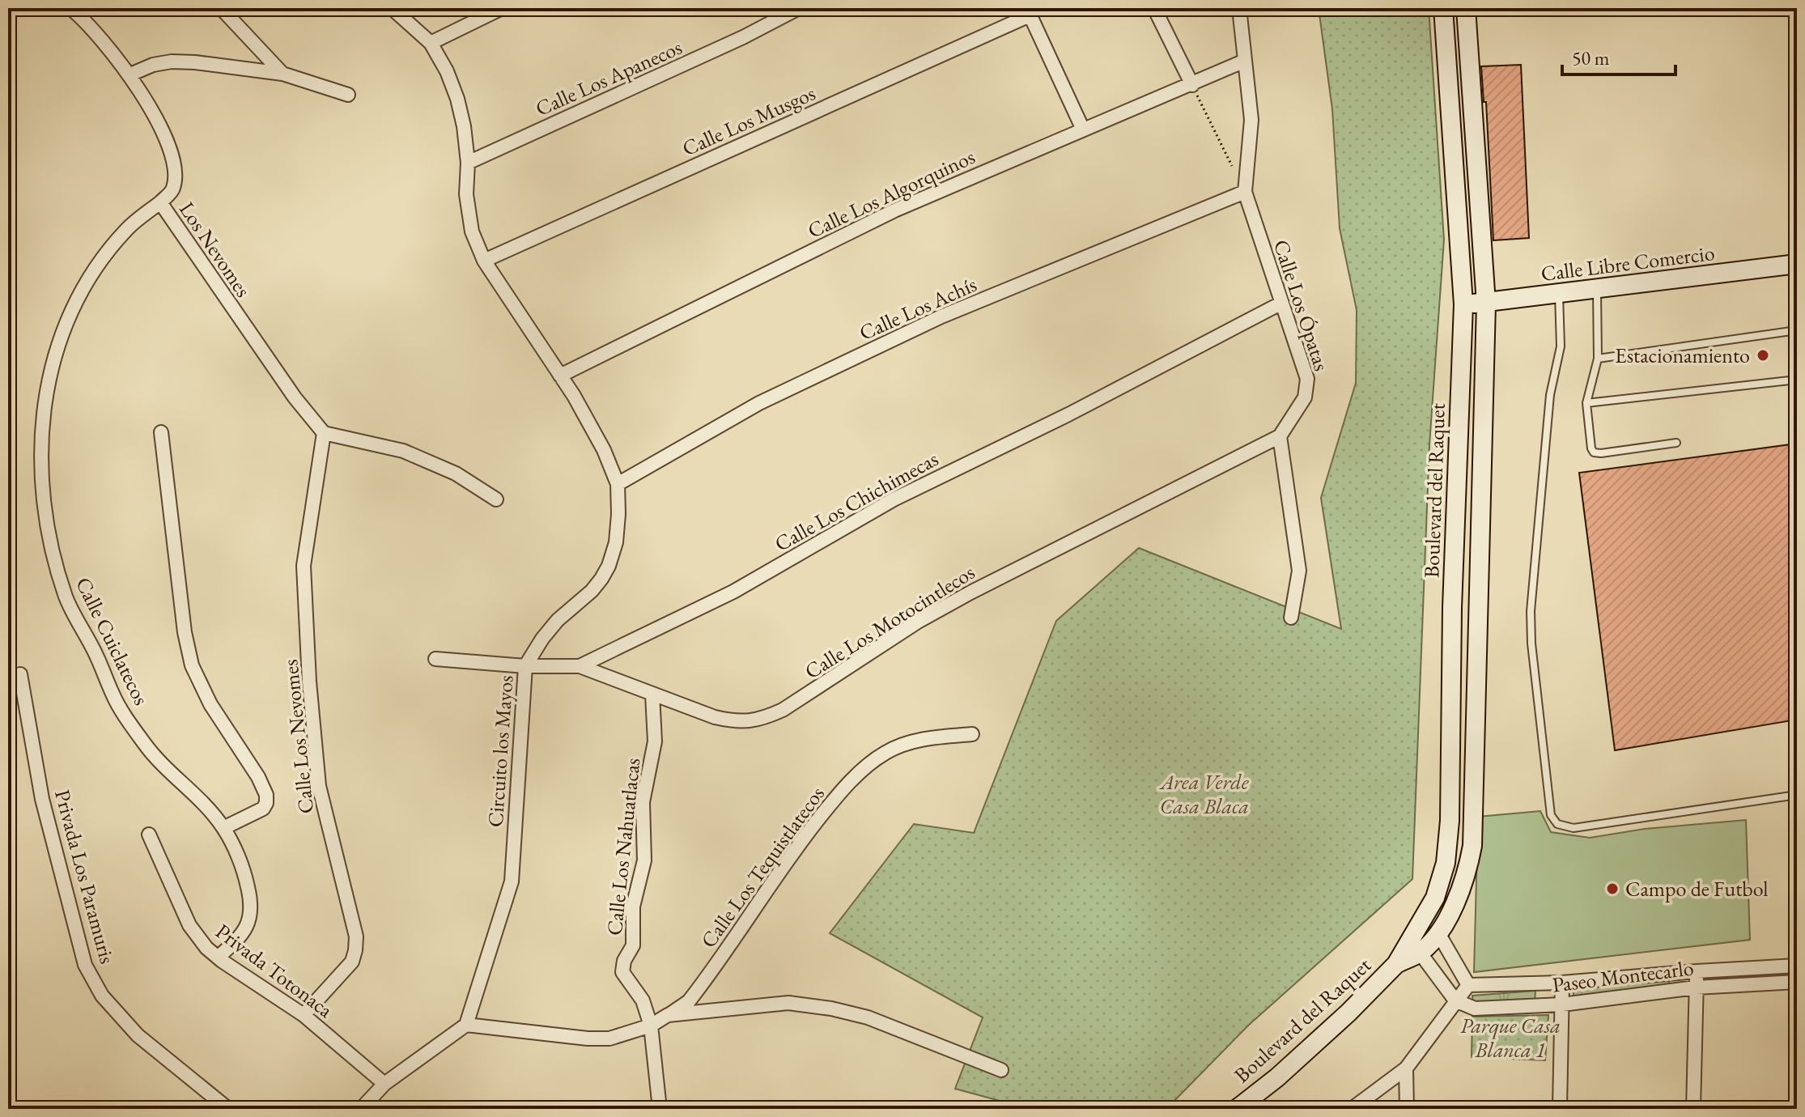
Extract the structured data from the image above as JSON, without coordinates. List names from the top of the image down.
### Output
{
  "streets": {
    "street": [
      "Calle Los Apanecos",
      "Calle Los Musgos",
      "Calle Los Algorquinos",
      "Los Nevomes",
      "Calle Libre Comercio",
      "Calle Los Ópatas",
      "Calle Los Achís",
      "Boulevard del Raquet",
      "Calle Los Chichimecas",
      "Calle Los Motocintlecos",
      "Calle Cuiclatecos",
      "Calle Los Nevomes",
      "Circuito los Mayos",
      "Calle Los Nahuatlacas",
      "Calle Los Tequistlatecos",
      "Privada Los Paramuris",
      "Privada Totonaca",
      "Paseo Montecarlo"
    ]
  },
  "crossings": [
    ["Calle Los Apanecos", "Circuito los Mayos"],
    ["Calle Los Musgos", "Circuito los Mayos"],
    ["Calle Los Algorquinos", "Calle Los Ópatas"],
    ["Calle Los Algorquinos", "Circuito los Mayos"],
    ["Los Nevomes", "Calle Cuiclatecos"],
    ["Los Nevomes", "Calle Los Nevomes"],
    ["Calle Libre Comercio", "Boulevard del Raquet"],
    ["Calle Los Ópatas", "Calle Los Achís"],
    ["Calle Los Ópatas", "Calle Los Chichimecas"],
    ["Calle Los Ópatas", "Calle Los Motocintlecos"],
    ["Calle Los Achís", "Circuito los Mayos"],
    ["Calle Los Chichimecas", "Calle Los Motocintlecos"],
    ["Calle Los Chichimecas", "Circuito los Mayos"],
    ["Calle Los Motocintlecos", "Calle Los Nahuatlacas"],
    ["Calle Cuiclatecos", "Privada Totonaca"],
    ["Calle Los Nevomes", "Privada Totonaca"],
    ["Circuito los Mayos", "Calle Los Tequistlatecos"],
    ["Calle Los Nahuatlacas", "Calle Los Tequistlatecos"]
  ],
  "parks": ["Area Verde Casa Blaca", "Parque Casa Blanca 1"],
  "places": ["Estacionamiento", "Campo de Futbol"],
  "scale_bar": "50 m"
}
